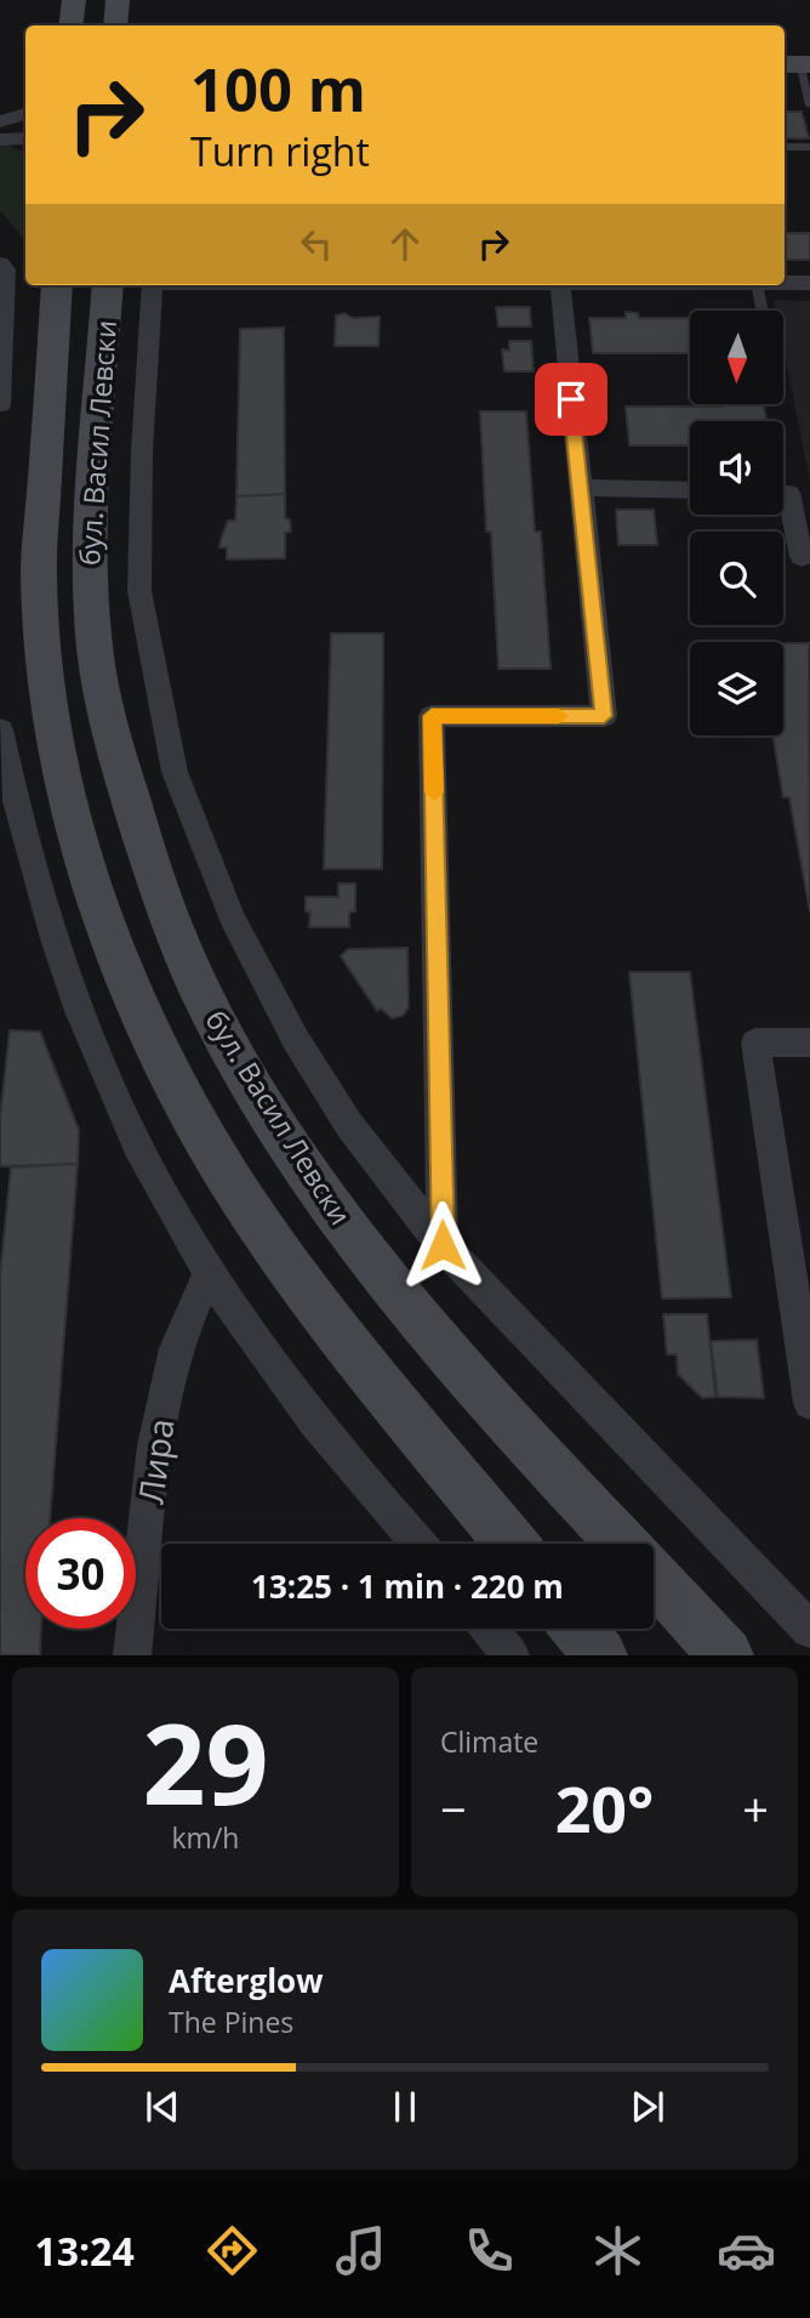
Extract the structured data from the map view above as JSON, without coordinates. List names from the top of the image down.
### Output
{
  "streets": {
    "main road": ["бул. Васил Левски"],
    "street": ["Лира"]
  },
  "north": "bottom",
  "page": {
    "turn": ["100 m", "Turn right"],
    "limit": "30",
    "trip": "13:25 · 1 min · 220 m",
    "tile": [
      ["29", "km/h"],
      "Climate"
    ],
    "heat": ["−", "20°", "+"],
    "song": ["Afterglow", "The Pines"],
    "tabs": "13:24"
  }
}
